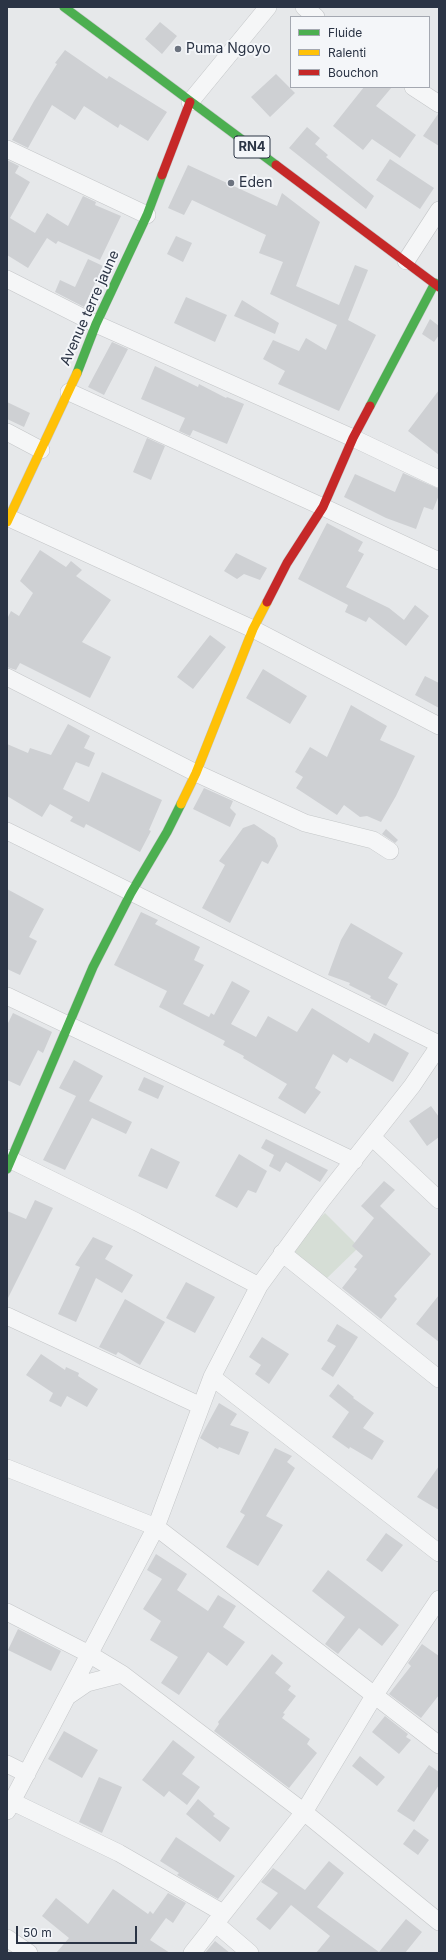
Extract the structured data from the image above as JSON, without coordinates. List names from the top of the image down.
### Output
{
  "streets": {
    "main road": ["RN4", "Avenue terre jaune"]
  },
  "crossings": [
    ["RN4", "Avenue terre jaune"]
  ],
  "places": ["Puma Ngoyo", "Eden"],
  "legend": ["Fluide", "Ralenti", "Bouchon"],
  "scale_bar": "50 m"
}
